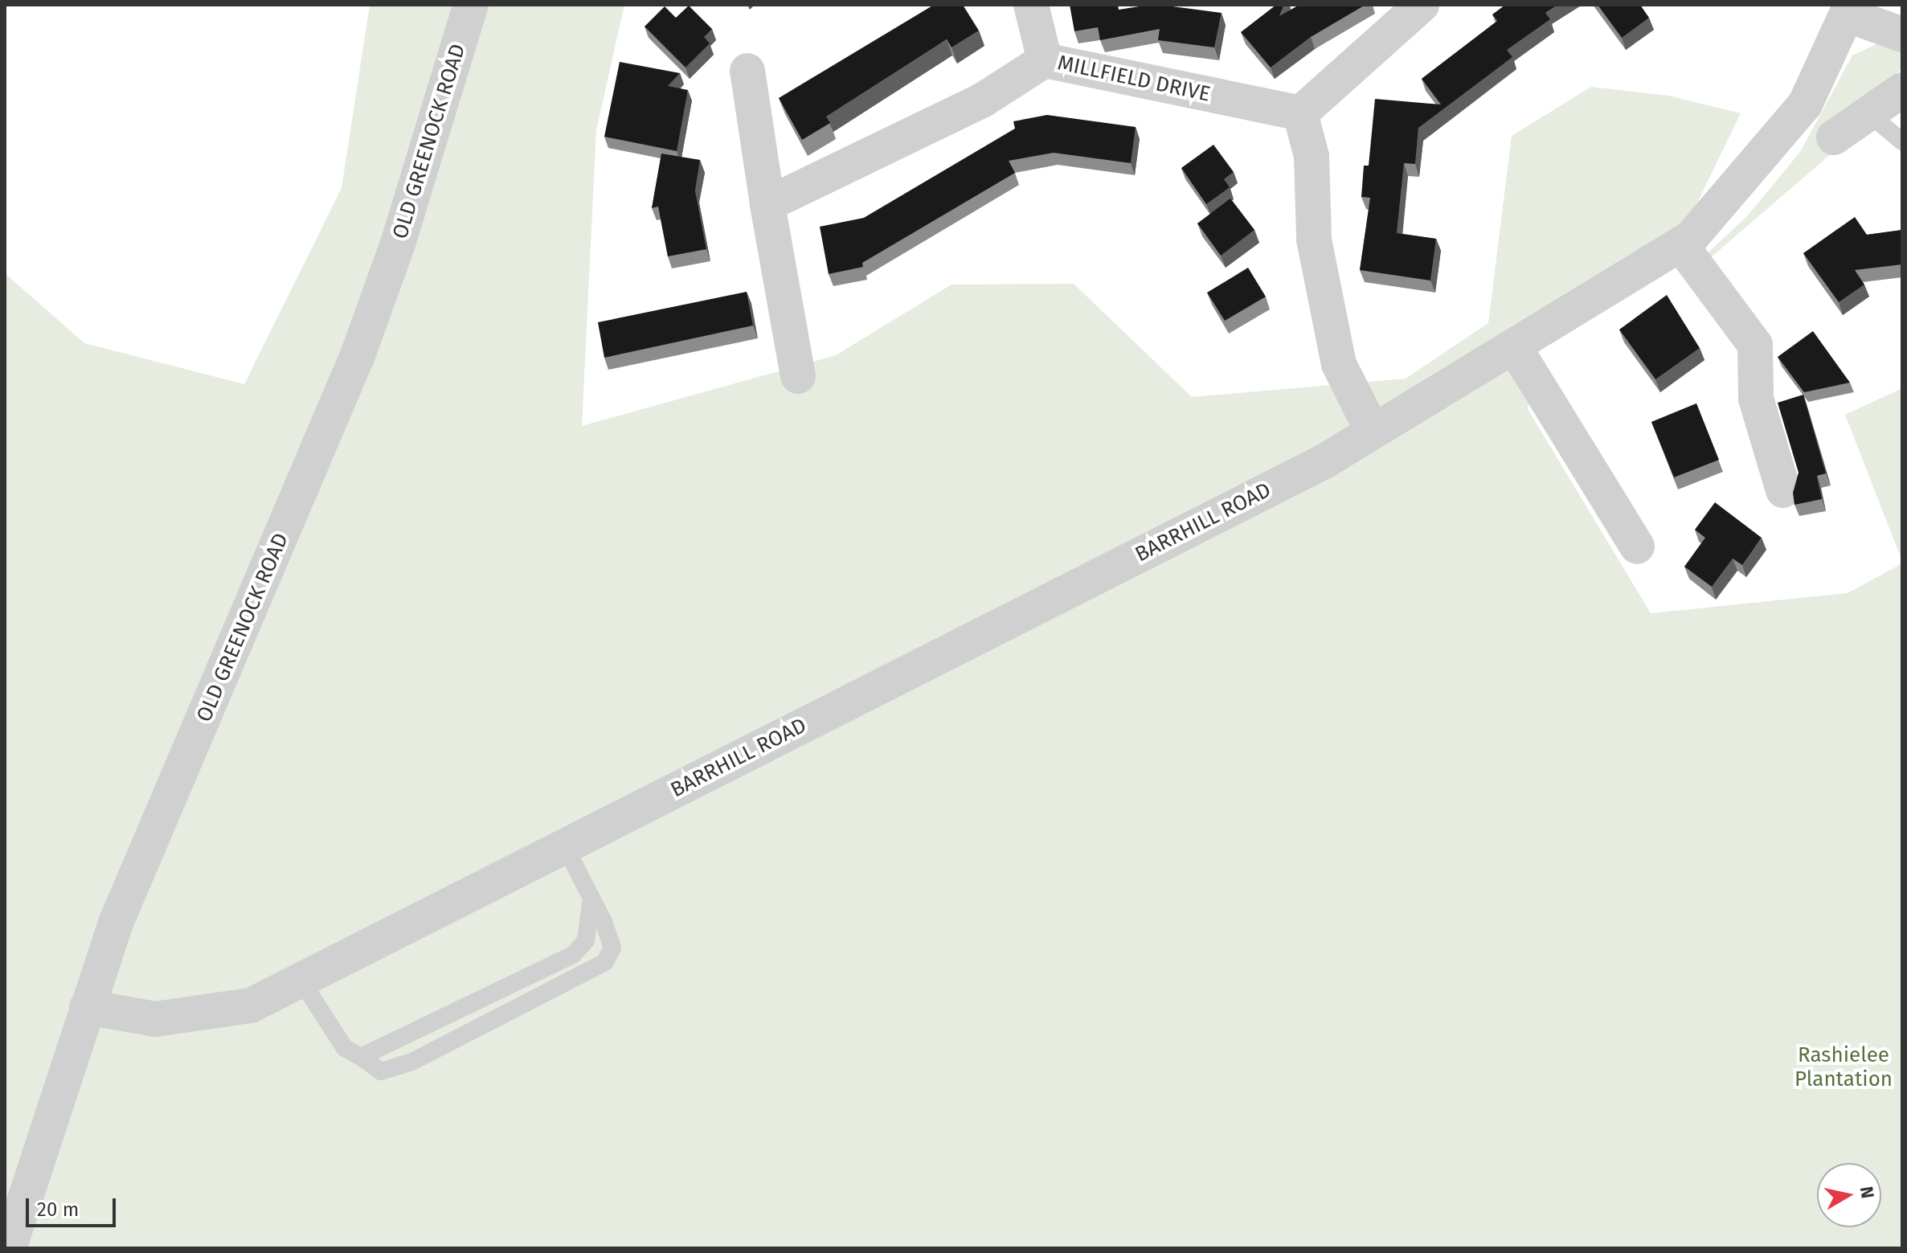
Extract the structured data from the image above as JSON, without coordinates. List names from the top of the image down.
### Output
{
  "streets": {
    "street": ["MILLFIELD DRIVE", "OLD GREENOCK ROAD", "BARRHILL ROAD"]
  },
  "crossings": [
    ["OLD GREENOCK ROAD", "BARRHILL ROAD"]
  ],
  "parks": ["Rashielee Plantation"],
  "scale_bar": "20 m",
  "north": "right"
}
